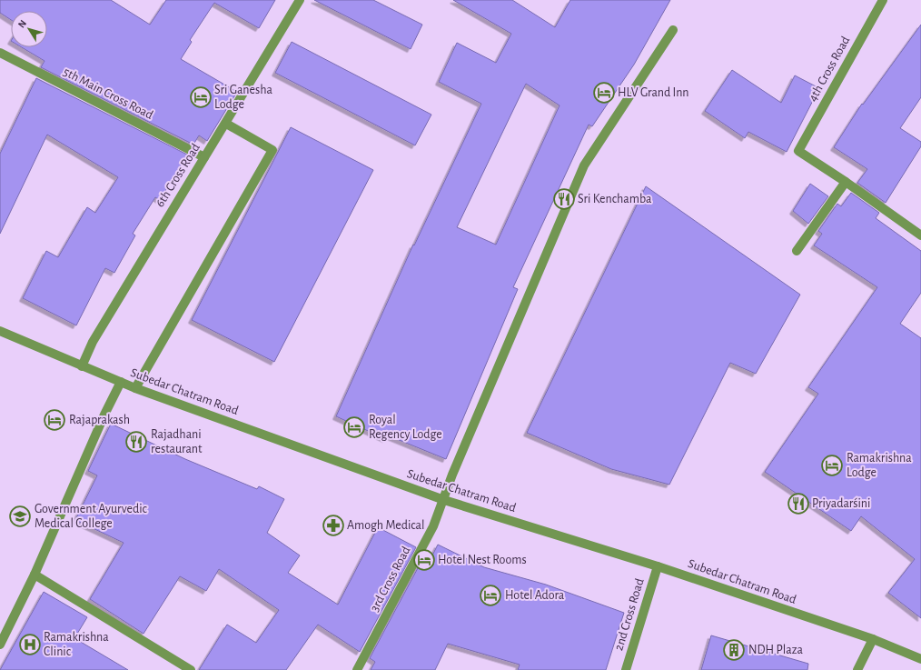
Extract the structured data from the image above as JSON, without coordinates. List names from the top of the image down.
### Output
{
  "streets": {
    "street": [
      "4th Cross Road",
      "5th Main Cross Road",
      "6th Cross Road",
      "Subedar Chatram Road",
      "3rd Cross Road",
      "2nd Cross Road"
    ]
  },
  "crossings": [
    ["5th Main Cross Road", "6th Cross Road"],
    ["6th Cross Road", "Subedar Chatram Road"],
    ["Subedar Chatram Road", "3rd Cross Road"],
    ["Subedar Chatram Road", "2nd Cross Road"]
  ],
  "places": {
    "hotel": [
      "HLV Grand Inn",
      "Sri Ganesha Lodge",
      "Rajaprakash",
      "Royal Regency Lodge",
      "Ramakrishna Lodge",
      "Hotel Nest Rooms",
      "Hotel Adora"
    ],
    "restaurant": ["Sri Kenchamba", "Rajadhani restaurant", "Priyadarśini"],
    "school or university": ["Government Ayurvedic Medical College"],
    "pharmacy": ["Amogh Medical"],
    "hospital": ["Ramakrishna Clinic"],
    "building": ["NDH Plaza"]
  },
  "north": "top left"
}
